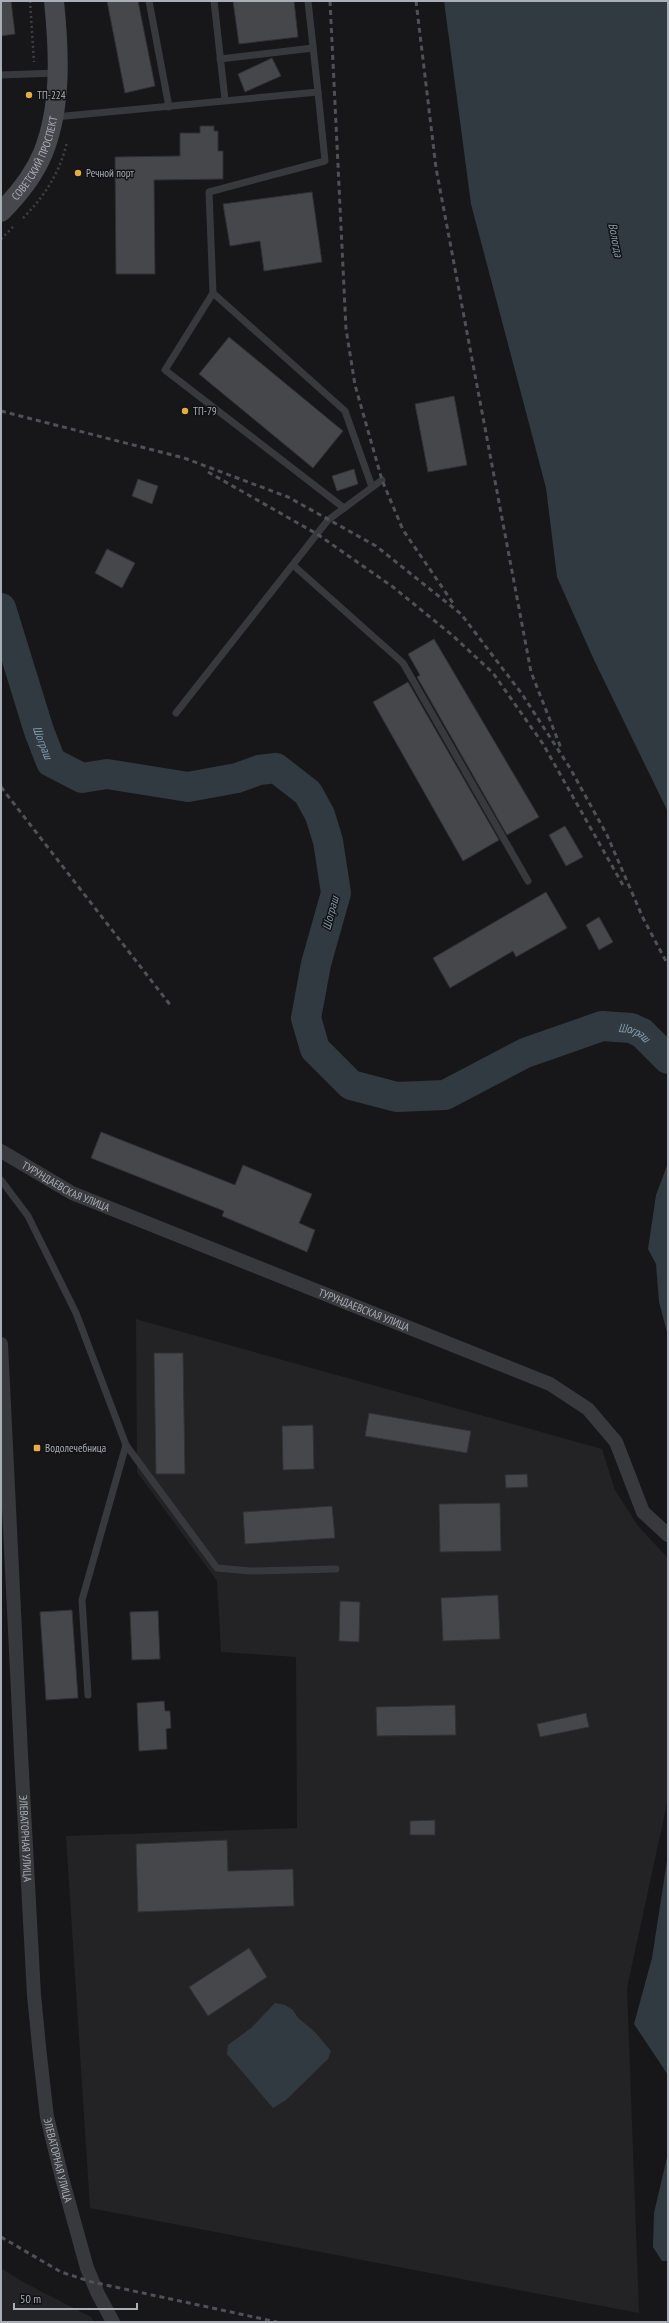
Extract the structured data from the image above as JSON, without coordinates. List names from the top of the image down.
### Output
{
  "streets": {
    "street": ["СОВЕТСКИЙ ПРОСПЕКТ", "ТУРУНДАЕВСКАЯ УЛИЦА", "ЭЛЕВАТОРНАЯ УЛИЦА"]
  },
  "water": ["Вологда", "Шограш"],
  "places": {
    "other": ["ТП-224", "Речной порт", "ТП-79"],
    "transit": ["Водолечебница"]
  },
  "scale_bar": "50 m"
}
